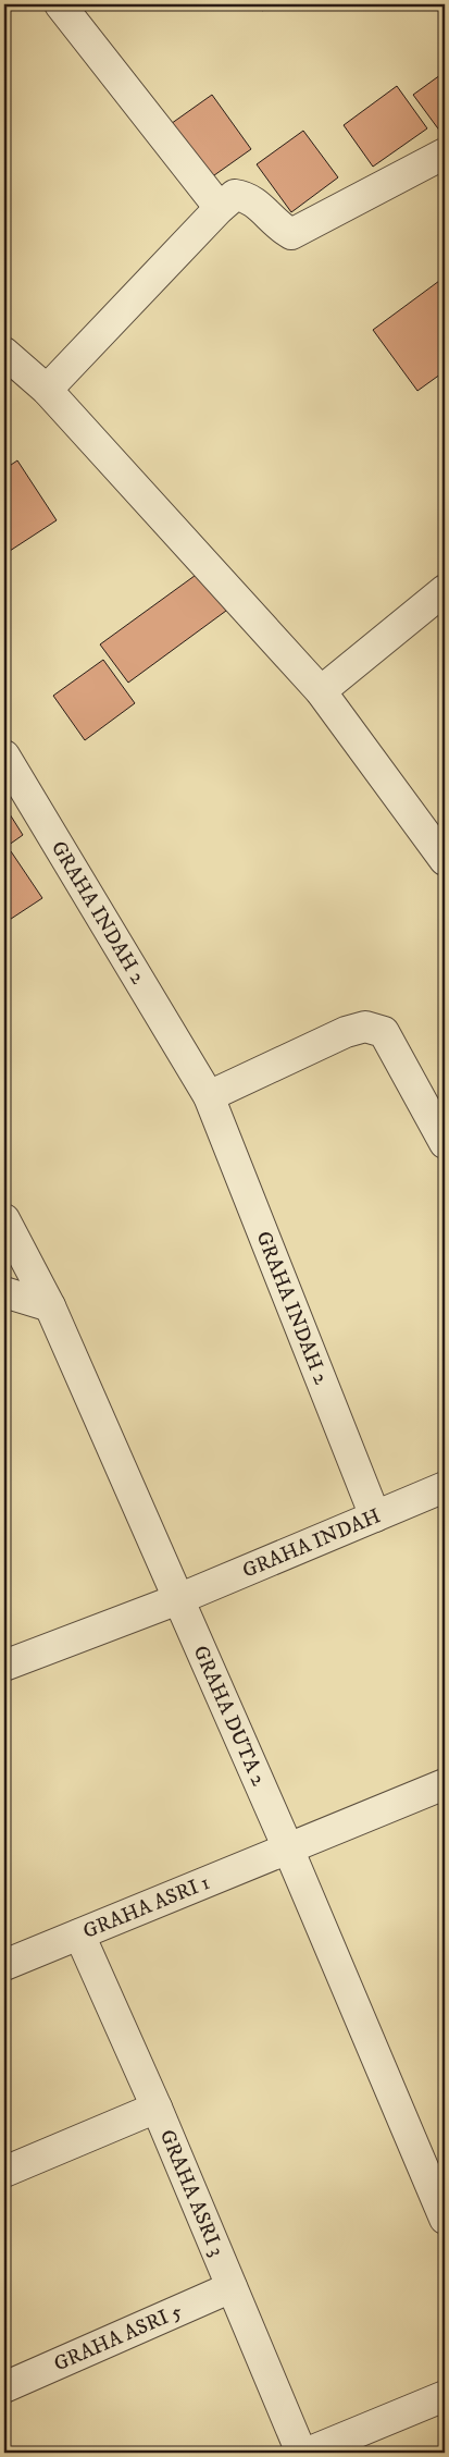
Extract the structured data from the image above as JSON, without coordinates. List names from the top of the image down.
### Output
{
  "streets": {
    "street": [
      "GRAHA INDAH 2",
      "GRAHA INDAH",
      "GRAHA DUTA 2",
      "GRAHA ASRI 1",
      "GRAHA ASRI 3",
      "GRAHA ASRI 5"
    ]
  },
  "crossings": [
    ["GRAHA INDAH 2", "GRAHA INDAH"],
    ["GRAHA INDAH", "GRAHA DUTA 2"],
    ["GRAHA DUTA 2", "GRAHA ASRI 1"],
    ["GRAHA ASRI 1", "GRAHA ASRI 3"],
    ["GRAHA ASRI 3", "GRAHA ASRI 5"]
  ]
}
